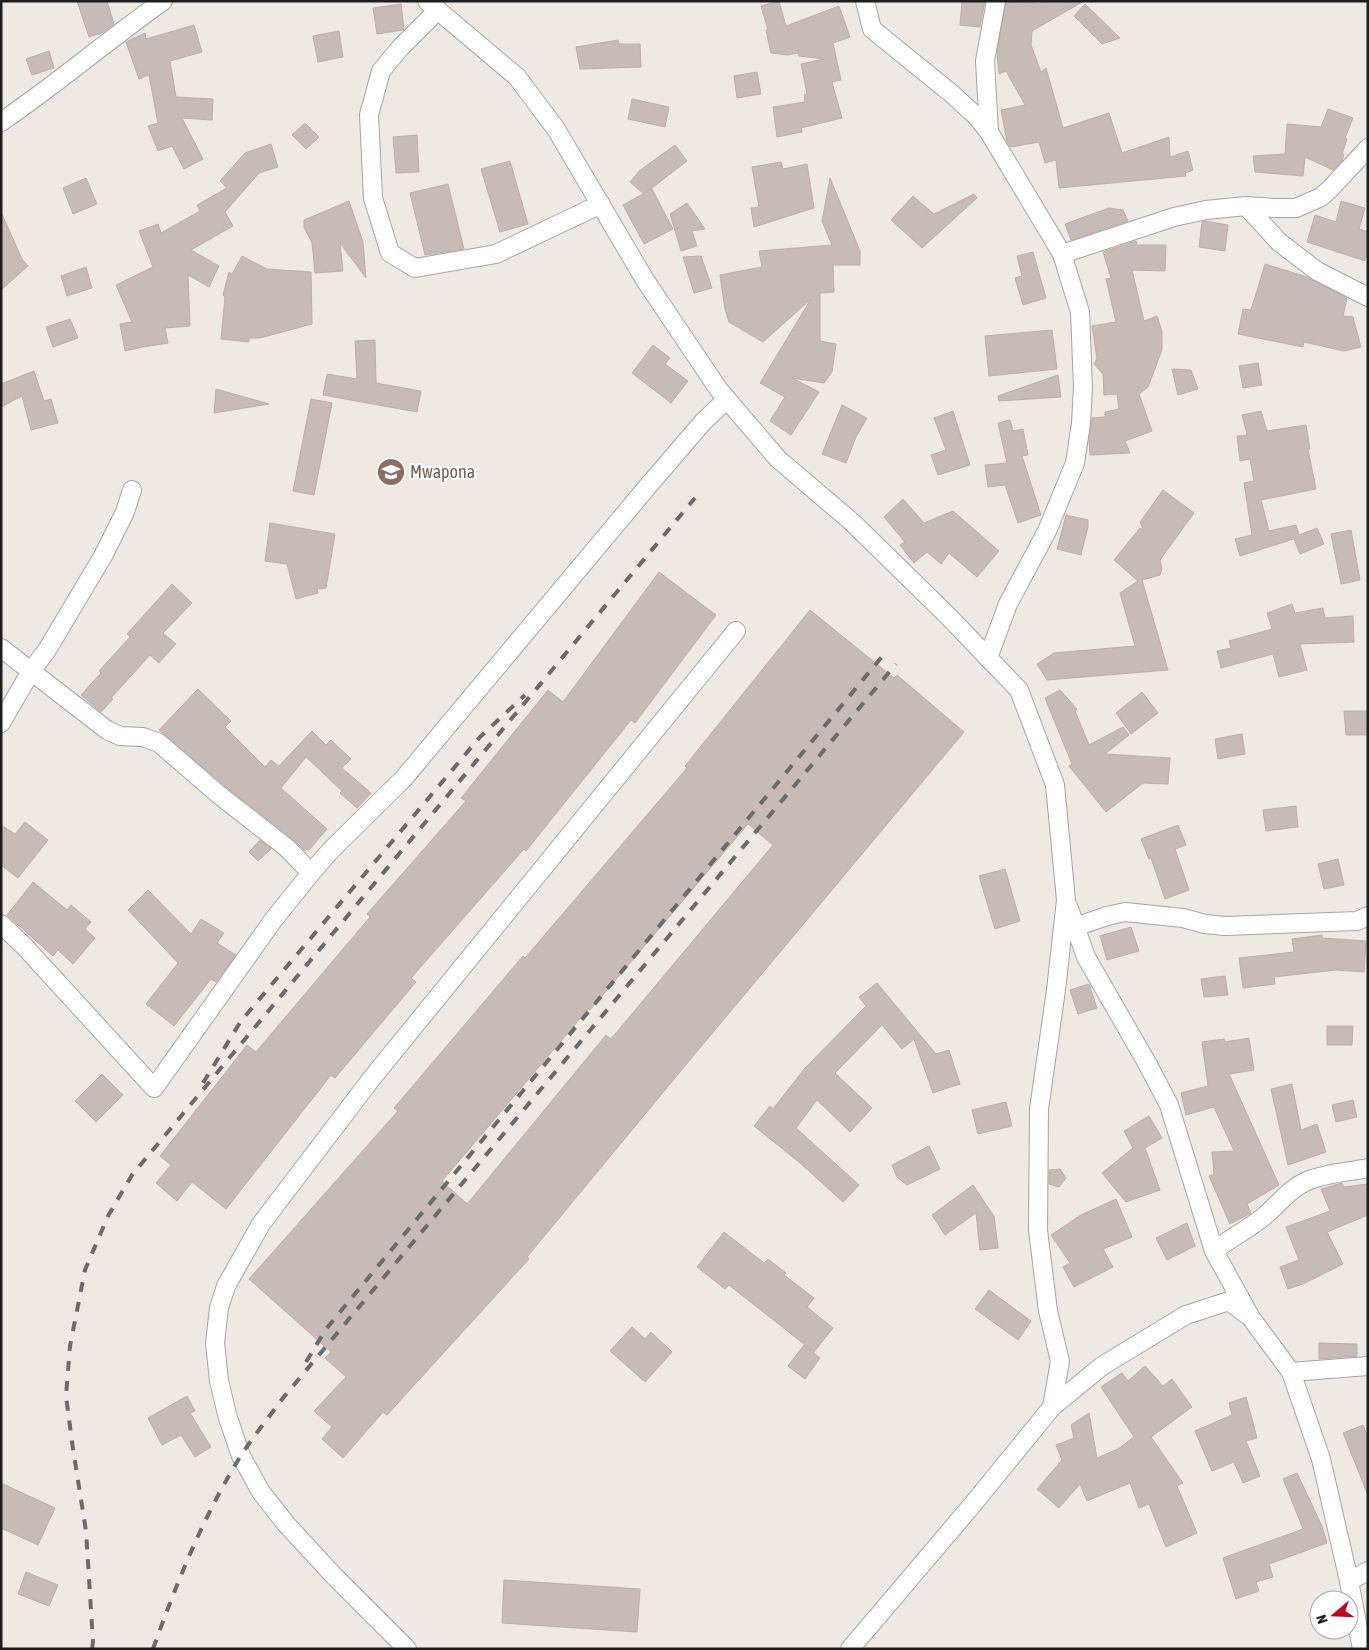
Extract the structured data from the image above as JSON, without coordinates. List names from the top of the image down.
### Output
{
  "places": {
    "school or university": ["Mwapona"]
  },
  "north": "left"
}
